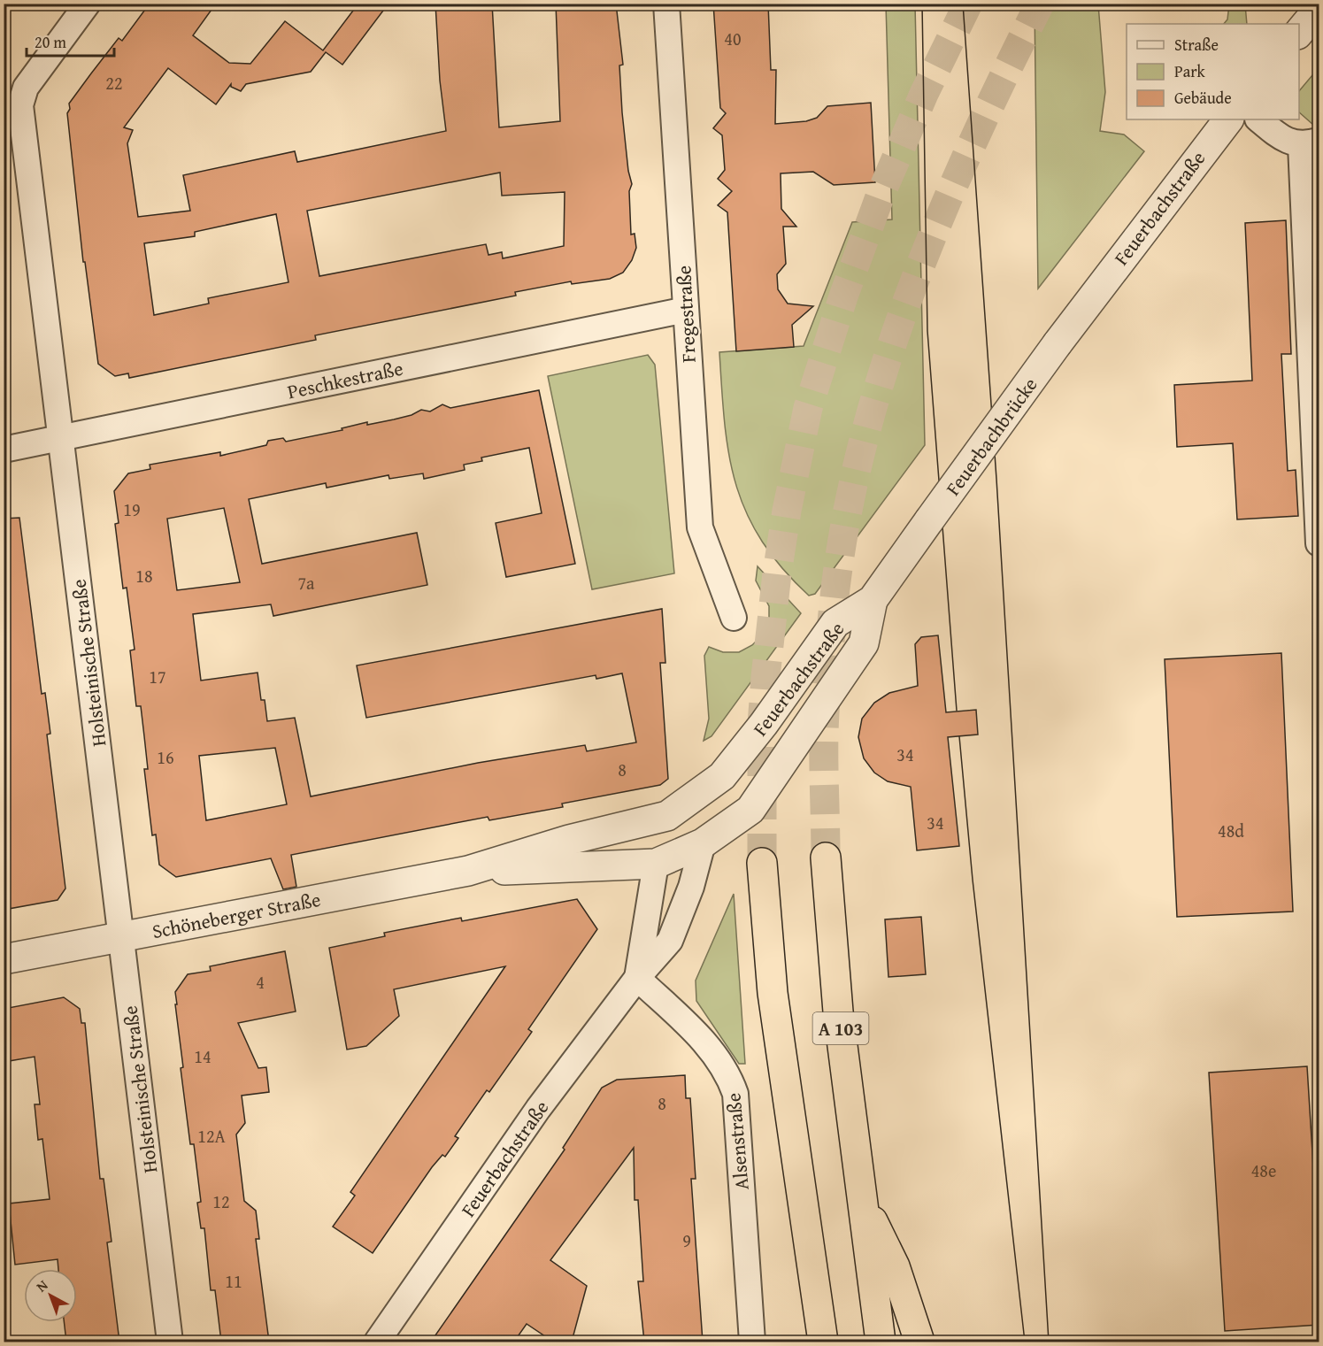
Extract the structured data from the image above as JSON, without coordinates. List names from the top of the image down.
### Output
{
  "streets": {
    "highway": ["A 103"],
    "street": [
      "Feuerbachstraße",
      "Fregestraße",
      "Peschkestraße",
      "Feuerbachbrücke",
      "Holsteinische Straße",
      "Schöneberger Straße",
      "Alsenstraße"
    ]
  },
  "crossings": [
    ["Feuerbachstraße", "Feuerbachbrücke"],
    ["Feuerbachstraße", "Schöneberger Straße"],
    ["Feuerbachstraße", "Alsenstraße"],
    ["Fregestraße", "Peschkestraße"],
    ["Peschkestraße", "Holsteinische Straße"],
    ["Holsteinische Straße", "Schöneberger Straße"]
  ],
  "house_numbers": [
    "40",
    "22",
    "19",
    "18",
    "7a",
    "17",
    "34",
    "16",
    "8",
    "34",
    "48d",
    "4",
    "14",
    "8",
    "12A",
    "48e",
    "12",
    "9",
    "11"
  ],
  "legend": ["Straße", "Park", "Gebäude"],
  "scale_bar": "20 m",
  "north": "top left"
}
